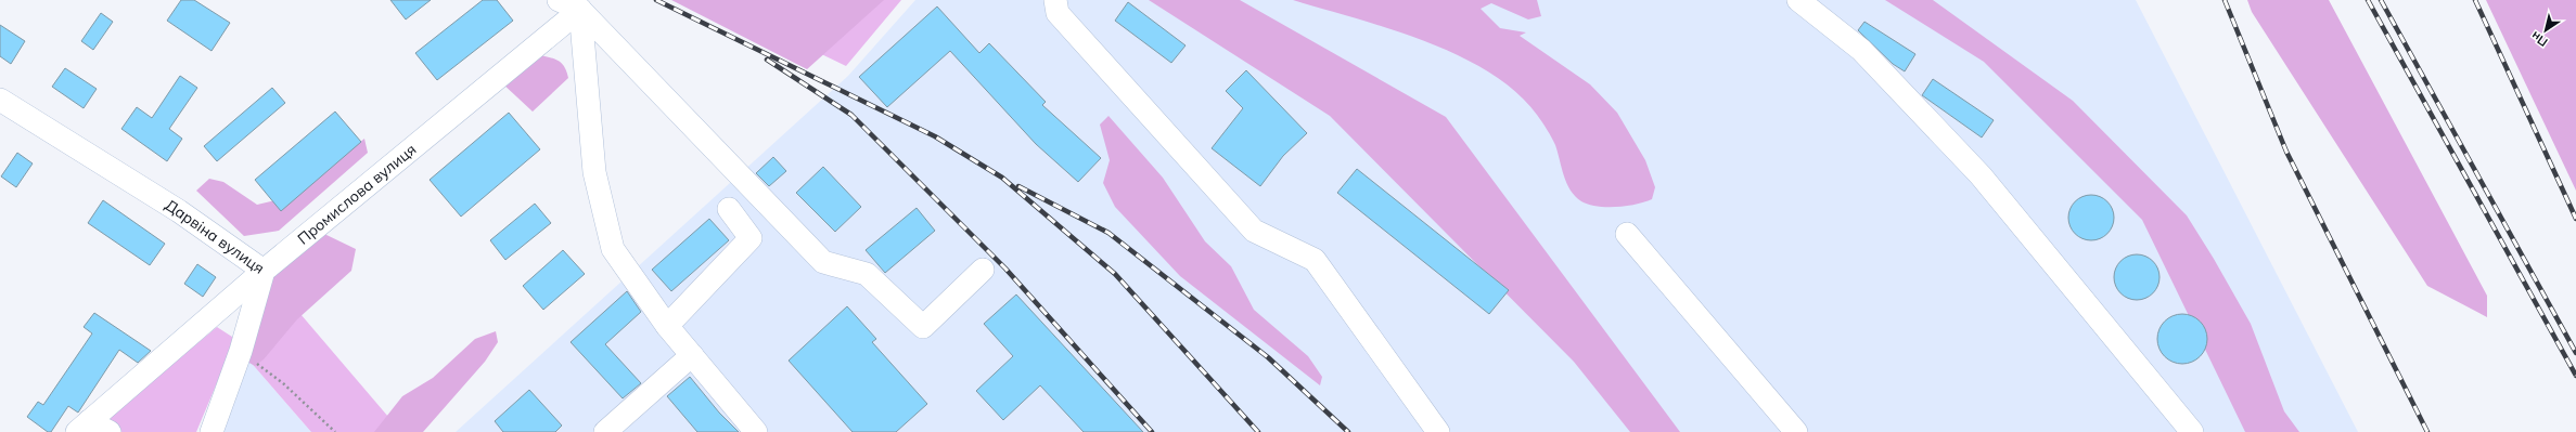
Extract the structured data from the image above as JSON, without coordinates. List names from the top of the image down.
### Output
{
  "streets": {
    "street": ["Промислова вулиця", "Дарвіна вулиця"]
  },
  "crossings": [
    ["Промислова вулиця", "Дарвіна вулиця"]
  ],
  "north": "bottom left"
}
